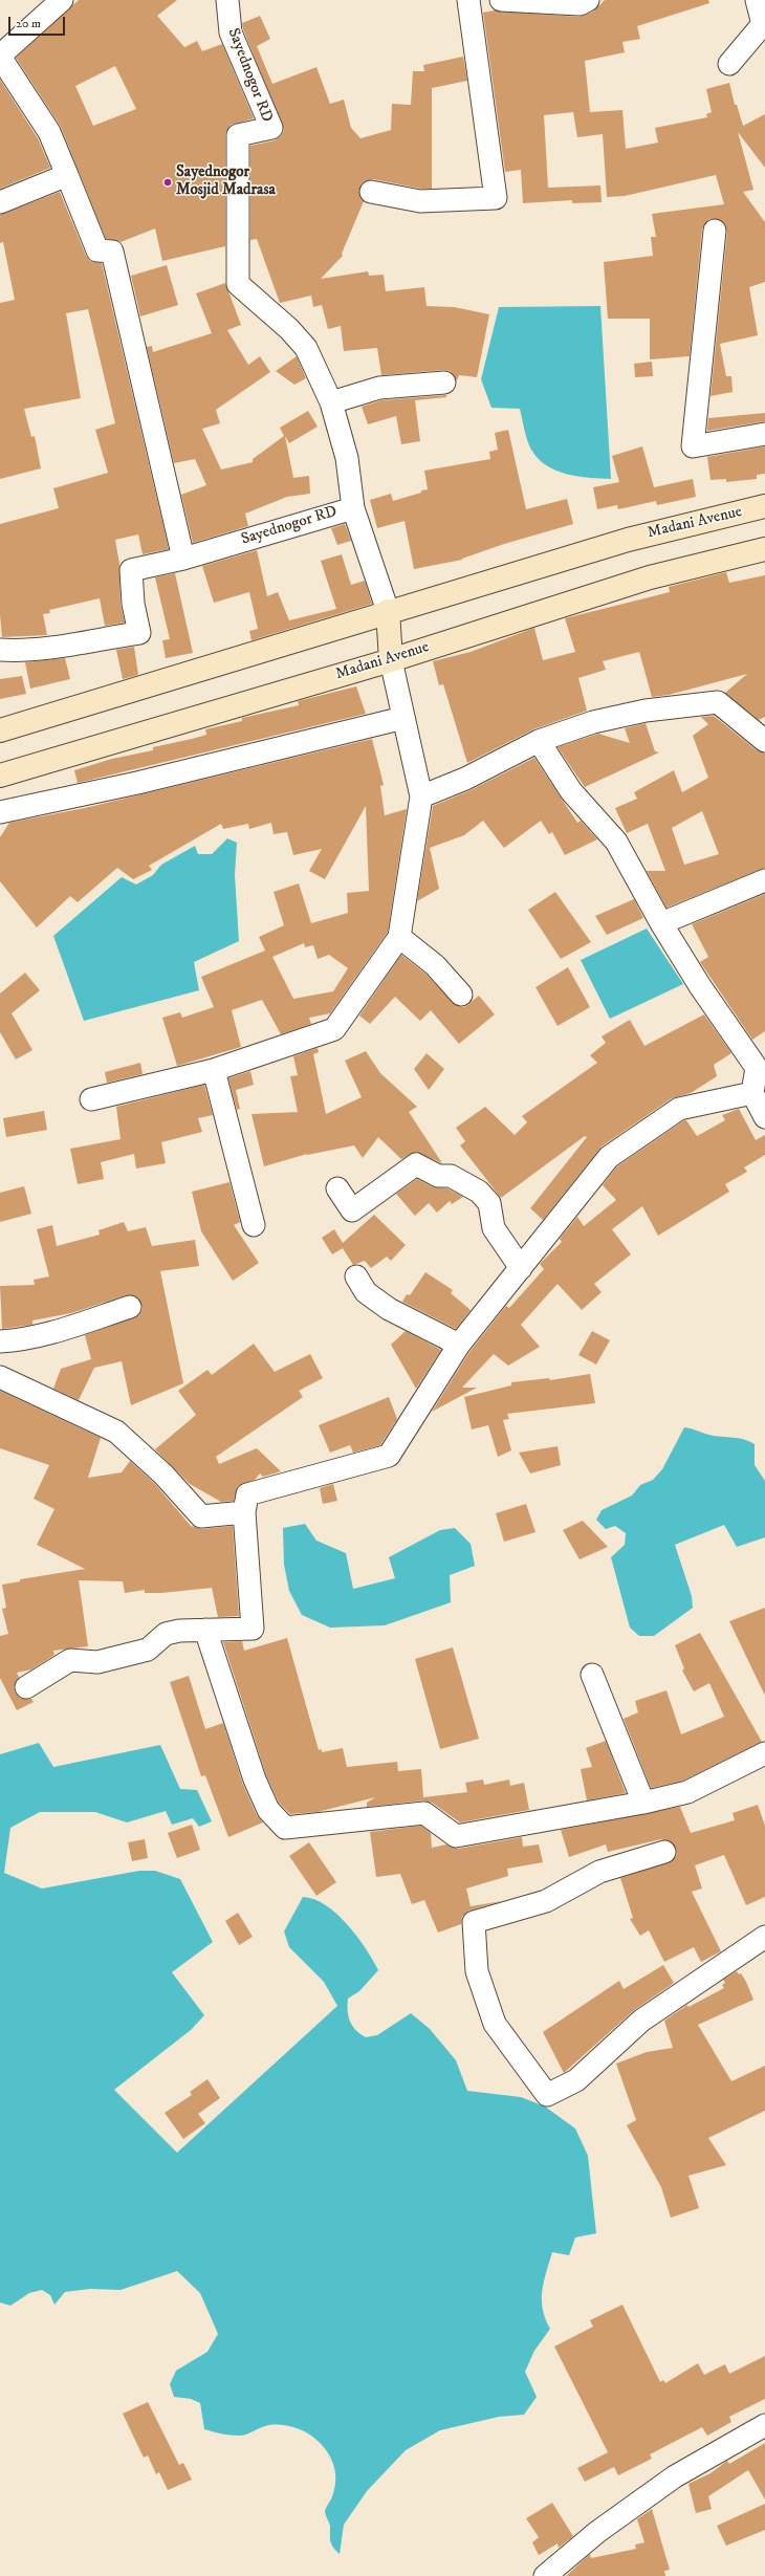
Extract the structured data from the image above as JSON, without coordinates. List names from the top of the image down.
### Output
{
  "streets": {
    "main road": ["Madani Avenue"],
    "street": ["Sayednogor RD"]
  },
  "places": ["Sayednogor Mosjid Madrasa"],
  "scale_bar": "20 m"
}
